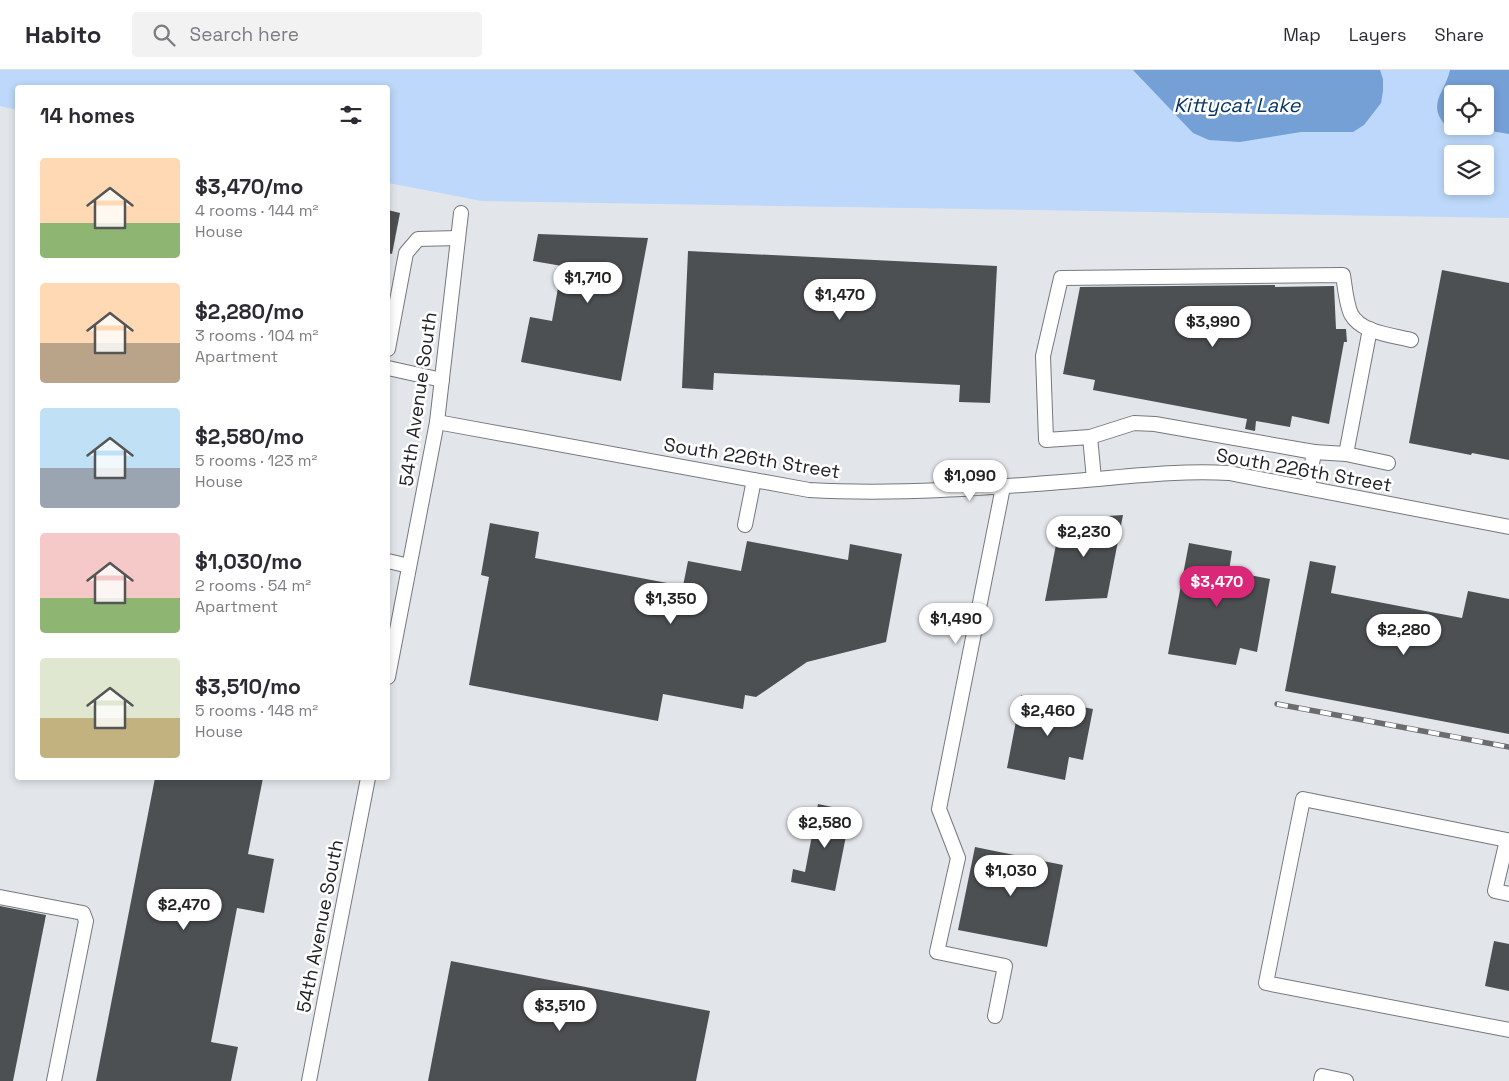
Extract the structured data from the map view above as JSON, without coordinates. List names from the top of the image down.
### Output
{
  "streets": {
    "street": ["54th Avenue South", "South 226th Street"]
  },
  "crossings": [
    ["54th Avenue South", "South 226th Street"]
  ],
  "water": ["Kittycat Lake"],
  "page": {
    "header": "Habito",
    "search": "Search here",
    "nav": ["Map", "Layers", "Share"],
    "heading": "14 homes",
    "list": [
      {
        "name": "$3,470/mo",
        "note": "4 rooms · 144 m² · House"
      },
      {
        "name": "$2,280/mo",
        "note": "3 rooms · 104 m² · Apartment"
      },
      {
        "name": "$2,580/mo",
        "note": "5 rooms · 123 m² · House"
      },
      {
        "name": "$1,030/mo",
        "note": "2 rooms · 54 m² · Apartment"
      },
      {
        "name": "$3,510/mo",
        "note": "5 rooms · 148 m² · House"
      }
    ],
    "price": [
      "$1,710",
      "$1,470",
      "$3,990",
      "$1,090",
      "$2,230",
      "$3,470",
      "$1,350",
      "$1,490",
      "$2,280",
      "$2,460",
      "$2,580",
      "$1,030",
      "$2,470",
      "$3,510"
    ]
  }
}
